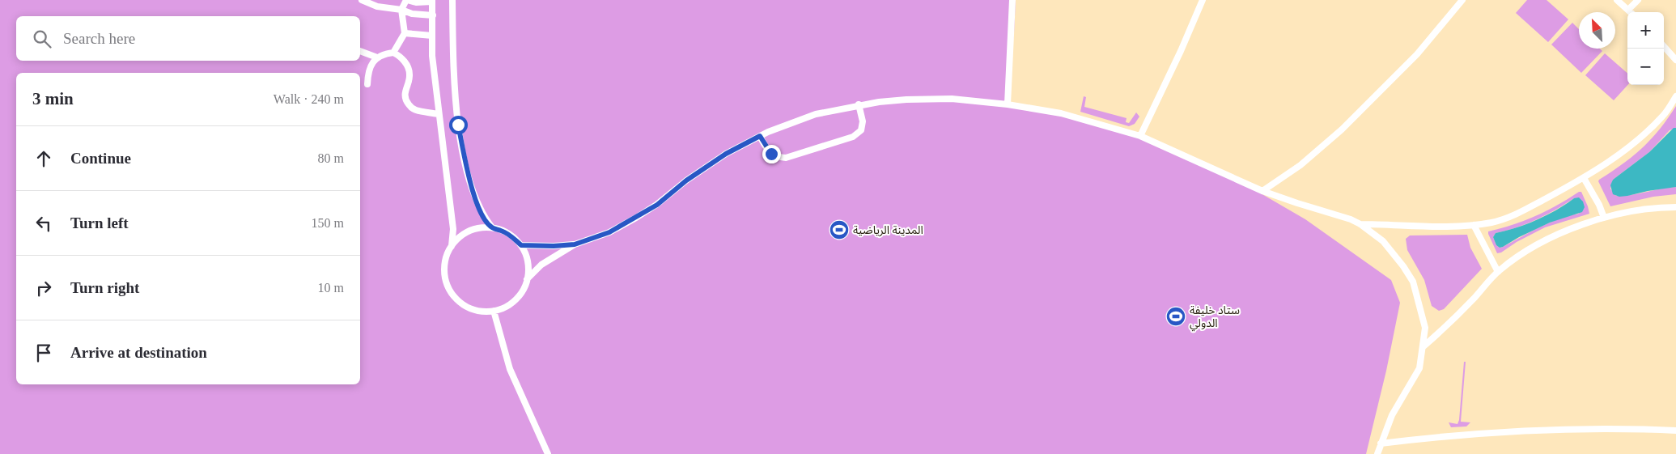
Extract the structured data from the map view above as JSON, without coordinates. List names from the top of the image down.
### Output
{
  "places": {
    "sports": ["المدينة الرياضية", "ستاد خليفة الدولي"]
  },
  "north": "top left",
  "page": {
    "map_buttons": ["+", "−"],
    "search": "Search here",
    "heading": ["3 min", "Walk · 240 m"],
    "list": [
      ["Continue", "80 m"],
      ["Turn left", "150 m"],
      ["Turn right", "10 m"],
      "Arrive at destination"
    ]
  }
}
